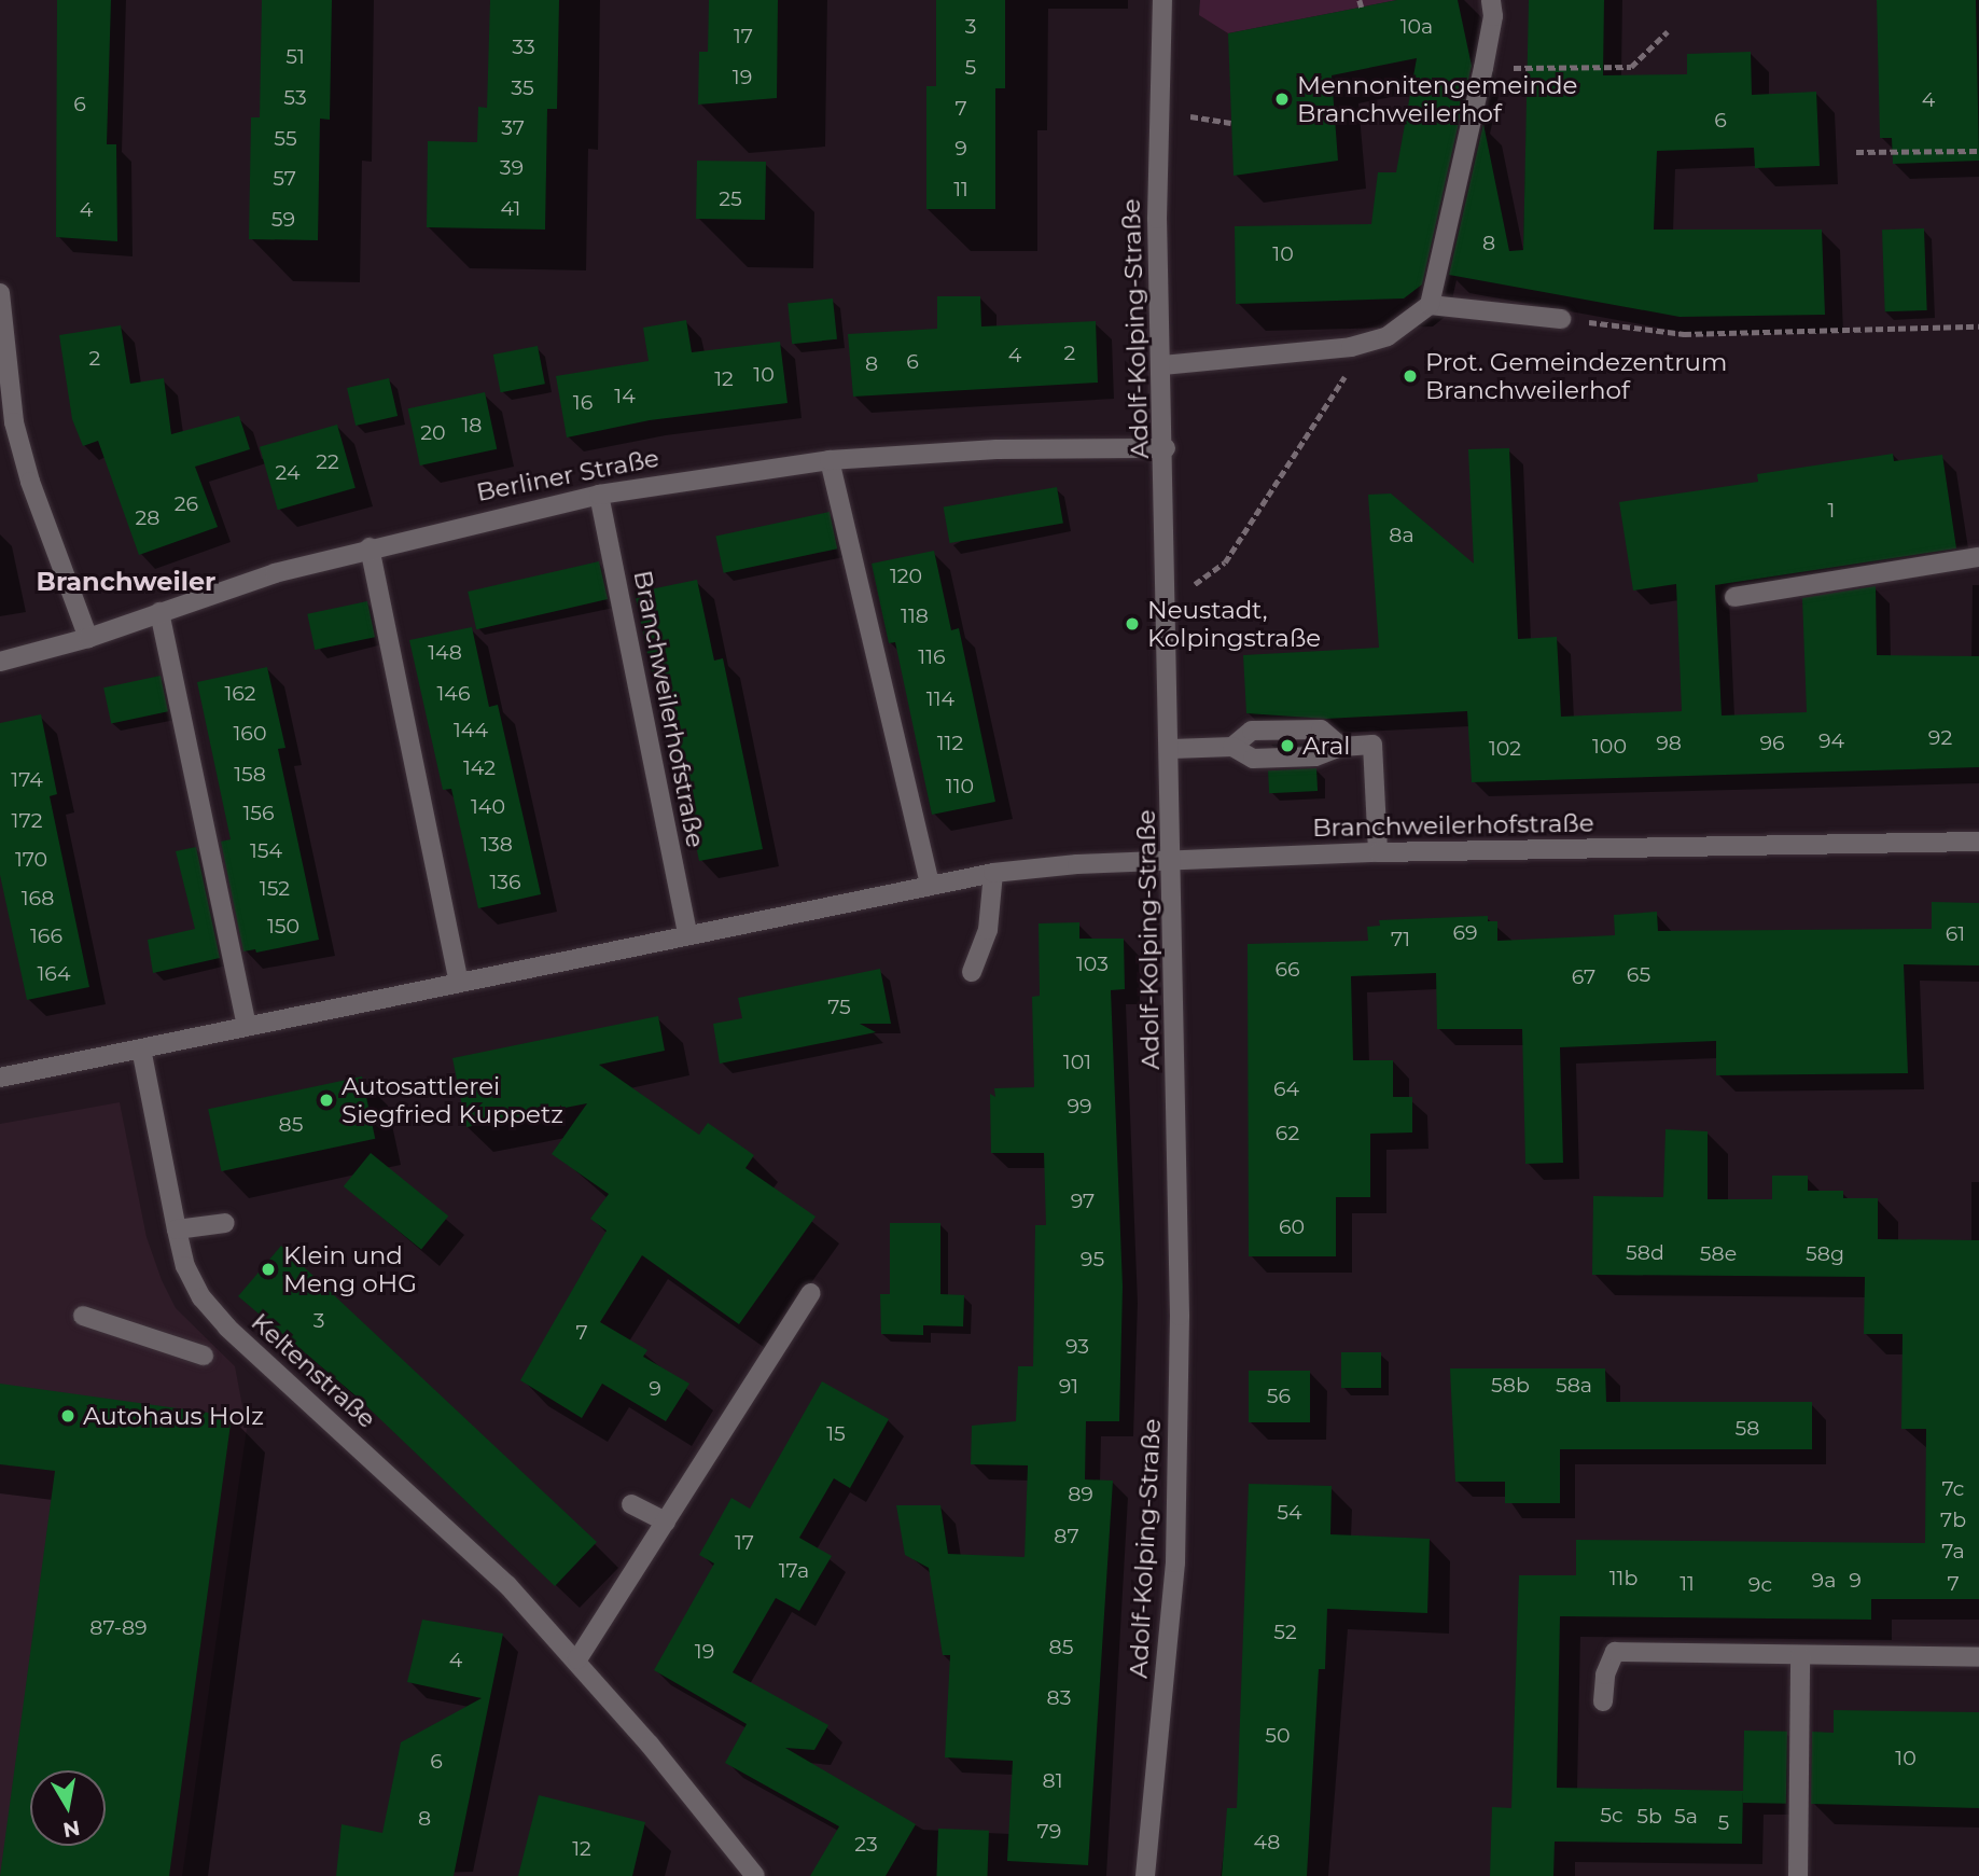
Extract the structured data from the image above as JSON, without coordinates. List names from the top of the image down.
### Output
{
  "streets": {
    "street": [
      "Adolf-Kolping-Straße",
      "Berliner Straße",
      "Branchweilerhofstraße",
      "Keltenstraße"
    ]
  },
  "crossings": [
    ["Adolf-Kolping-Straße", "Berliner Straße"],
    ["Adolf-Kolping-Straße", "Branchweilerhofstraße"],
    ["Berliner Straße", "Branchweilerhofstraße"],
    ["Branchweilerhofstraße", "Keltenstraße"]
  ],
  "districts": ["Branchweiler"],
  "places": [
    "Mennonitengemeinde Branchweilerhof",
    "Prot. Gemeindezentrum Branchweilerhof",
    "Neustadt, Kolpingstraße",
    "Aral",
    "Autosattlerei Siegfried Kuppetz",
    "Klein und Meng oHG",
    "Autohaus Holz"
  ],
  "house_numbers": [
    "3",
    "10a",
    "17",
    "33",
    "51",
    "5",
    "19",
    "35",
    "53",
    "4",
    "6",
    "7",
    "6",
    "37",
    "55",
    "9",
    "39",
    "57",
    "11",
    "25",
    "41",
    "4",
    "59",
    "8",
    "10",
    "2",
    "4",
    "2",
    "6",
    "8",
    "10",
    "12",
    "14",
    "16",
    "18",
    "20",
    "22",
    "24",
    "26",
    "1",
    "28",
    "8a",
    "120",
    "118",
    "148",
    "116",
    "162",
    "146",
    "114",
    "144",
    "160",
    "92",
    "94",
    "112",
    "98",
    "96",
    "100",
    "102",
    "142",
    "158",
    "174",
    "110",
    "140",
    "156",
    "172",
    "138",
    "154",
    "170",
    "136",
    "152",
    "168",
    "150",
    "69",
    "61",
    "166",
    "71",
    "103",
    "66",
    "164",
    "65",
    "67",
    "75",
    "101",
    "64",
    "99",
    "85",
    "62",
    "97",
    "60",
    "58d",
    "58e",
    "58g",
    "95",
    "3",
    "7",
    "93",
    "58b",
    "58a",
    "91",
    "9",
    "56",
    "58",
    "15",
    "7c",
    "89",
    "54",
    "7b",
    "87",
    "17",
    "7a",
    "17a",
    "11b",
    "9a",
    "9",
    "11",
    "7",
    "9c",
    "87-89",
    "52",
    "85",
    "19",
    "4",
    "83",
    "50",
    "10",
    "6",
    "81",
    "5c",
    "5b",
    "5a",
    "8",
    "5",
    "79",
    "48",
    "23",
    "12"
  ],
  "north": "bottom"
}
